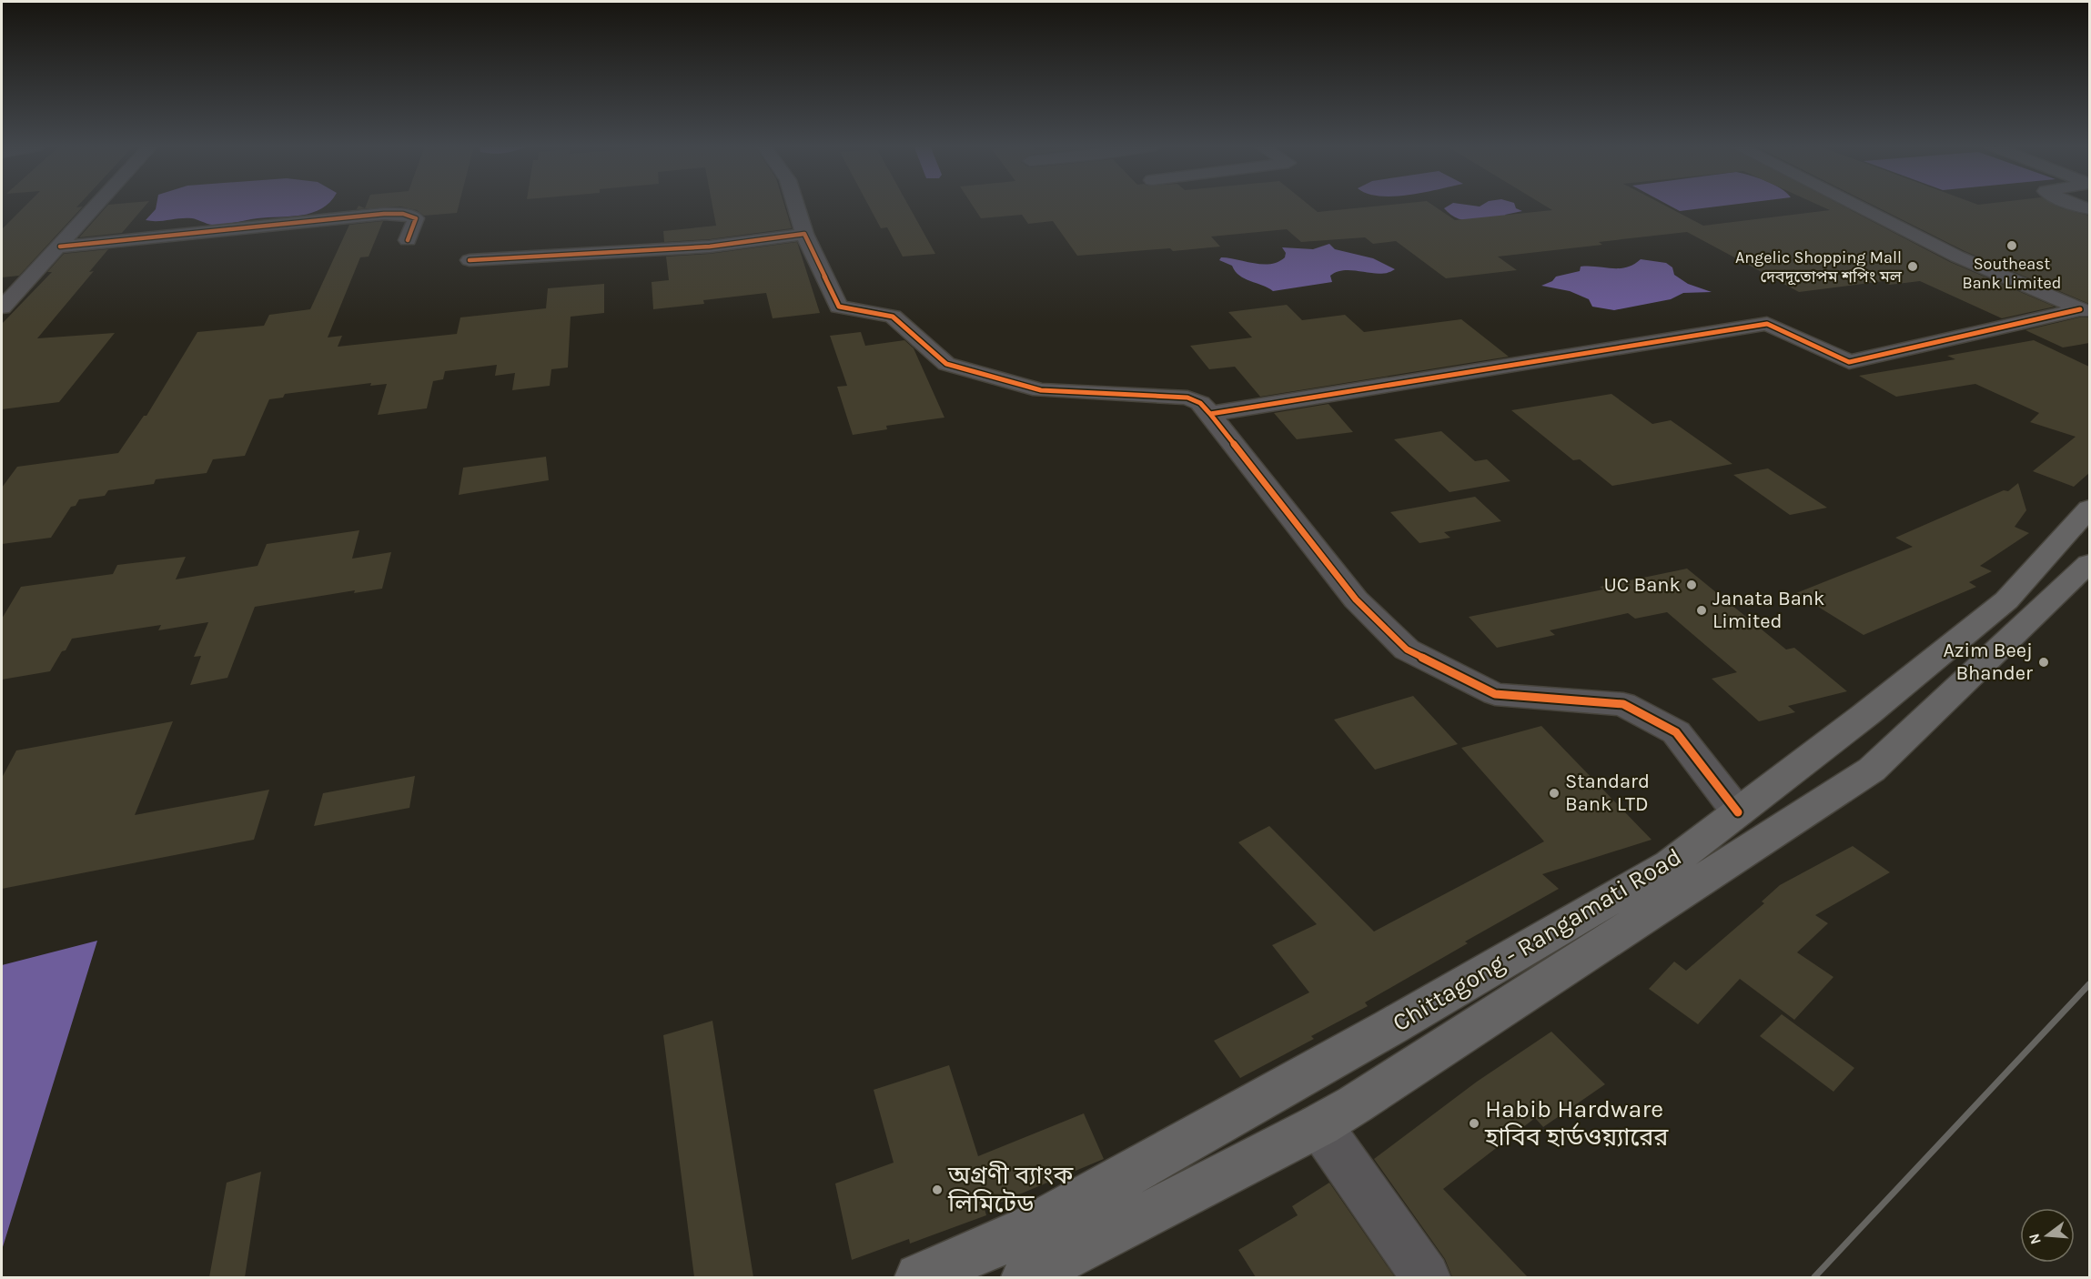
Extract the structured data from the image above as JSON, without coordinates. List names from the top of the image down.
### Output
{
  "streets": {
    "highway": ["Chittagong - Rangamati Road"]
  },
  "places": [
    "Southeast Bank Limited",
    "Angelic Shopping Mall দেবদূতোপম শপিং মল",
    "UC Bank",
    "Janata Bank Limited",
    "Azim Beej Bhander",
    "Standard Bank LTD",
    "Habib Hardware হাবিব হার্ডওয়্যারের",
    "অগ্রণী ব্যাংক লিমিটেড"
  ],
  "north": "left"
}
